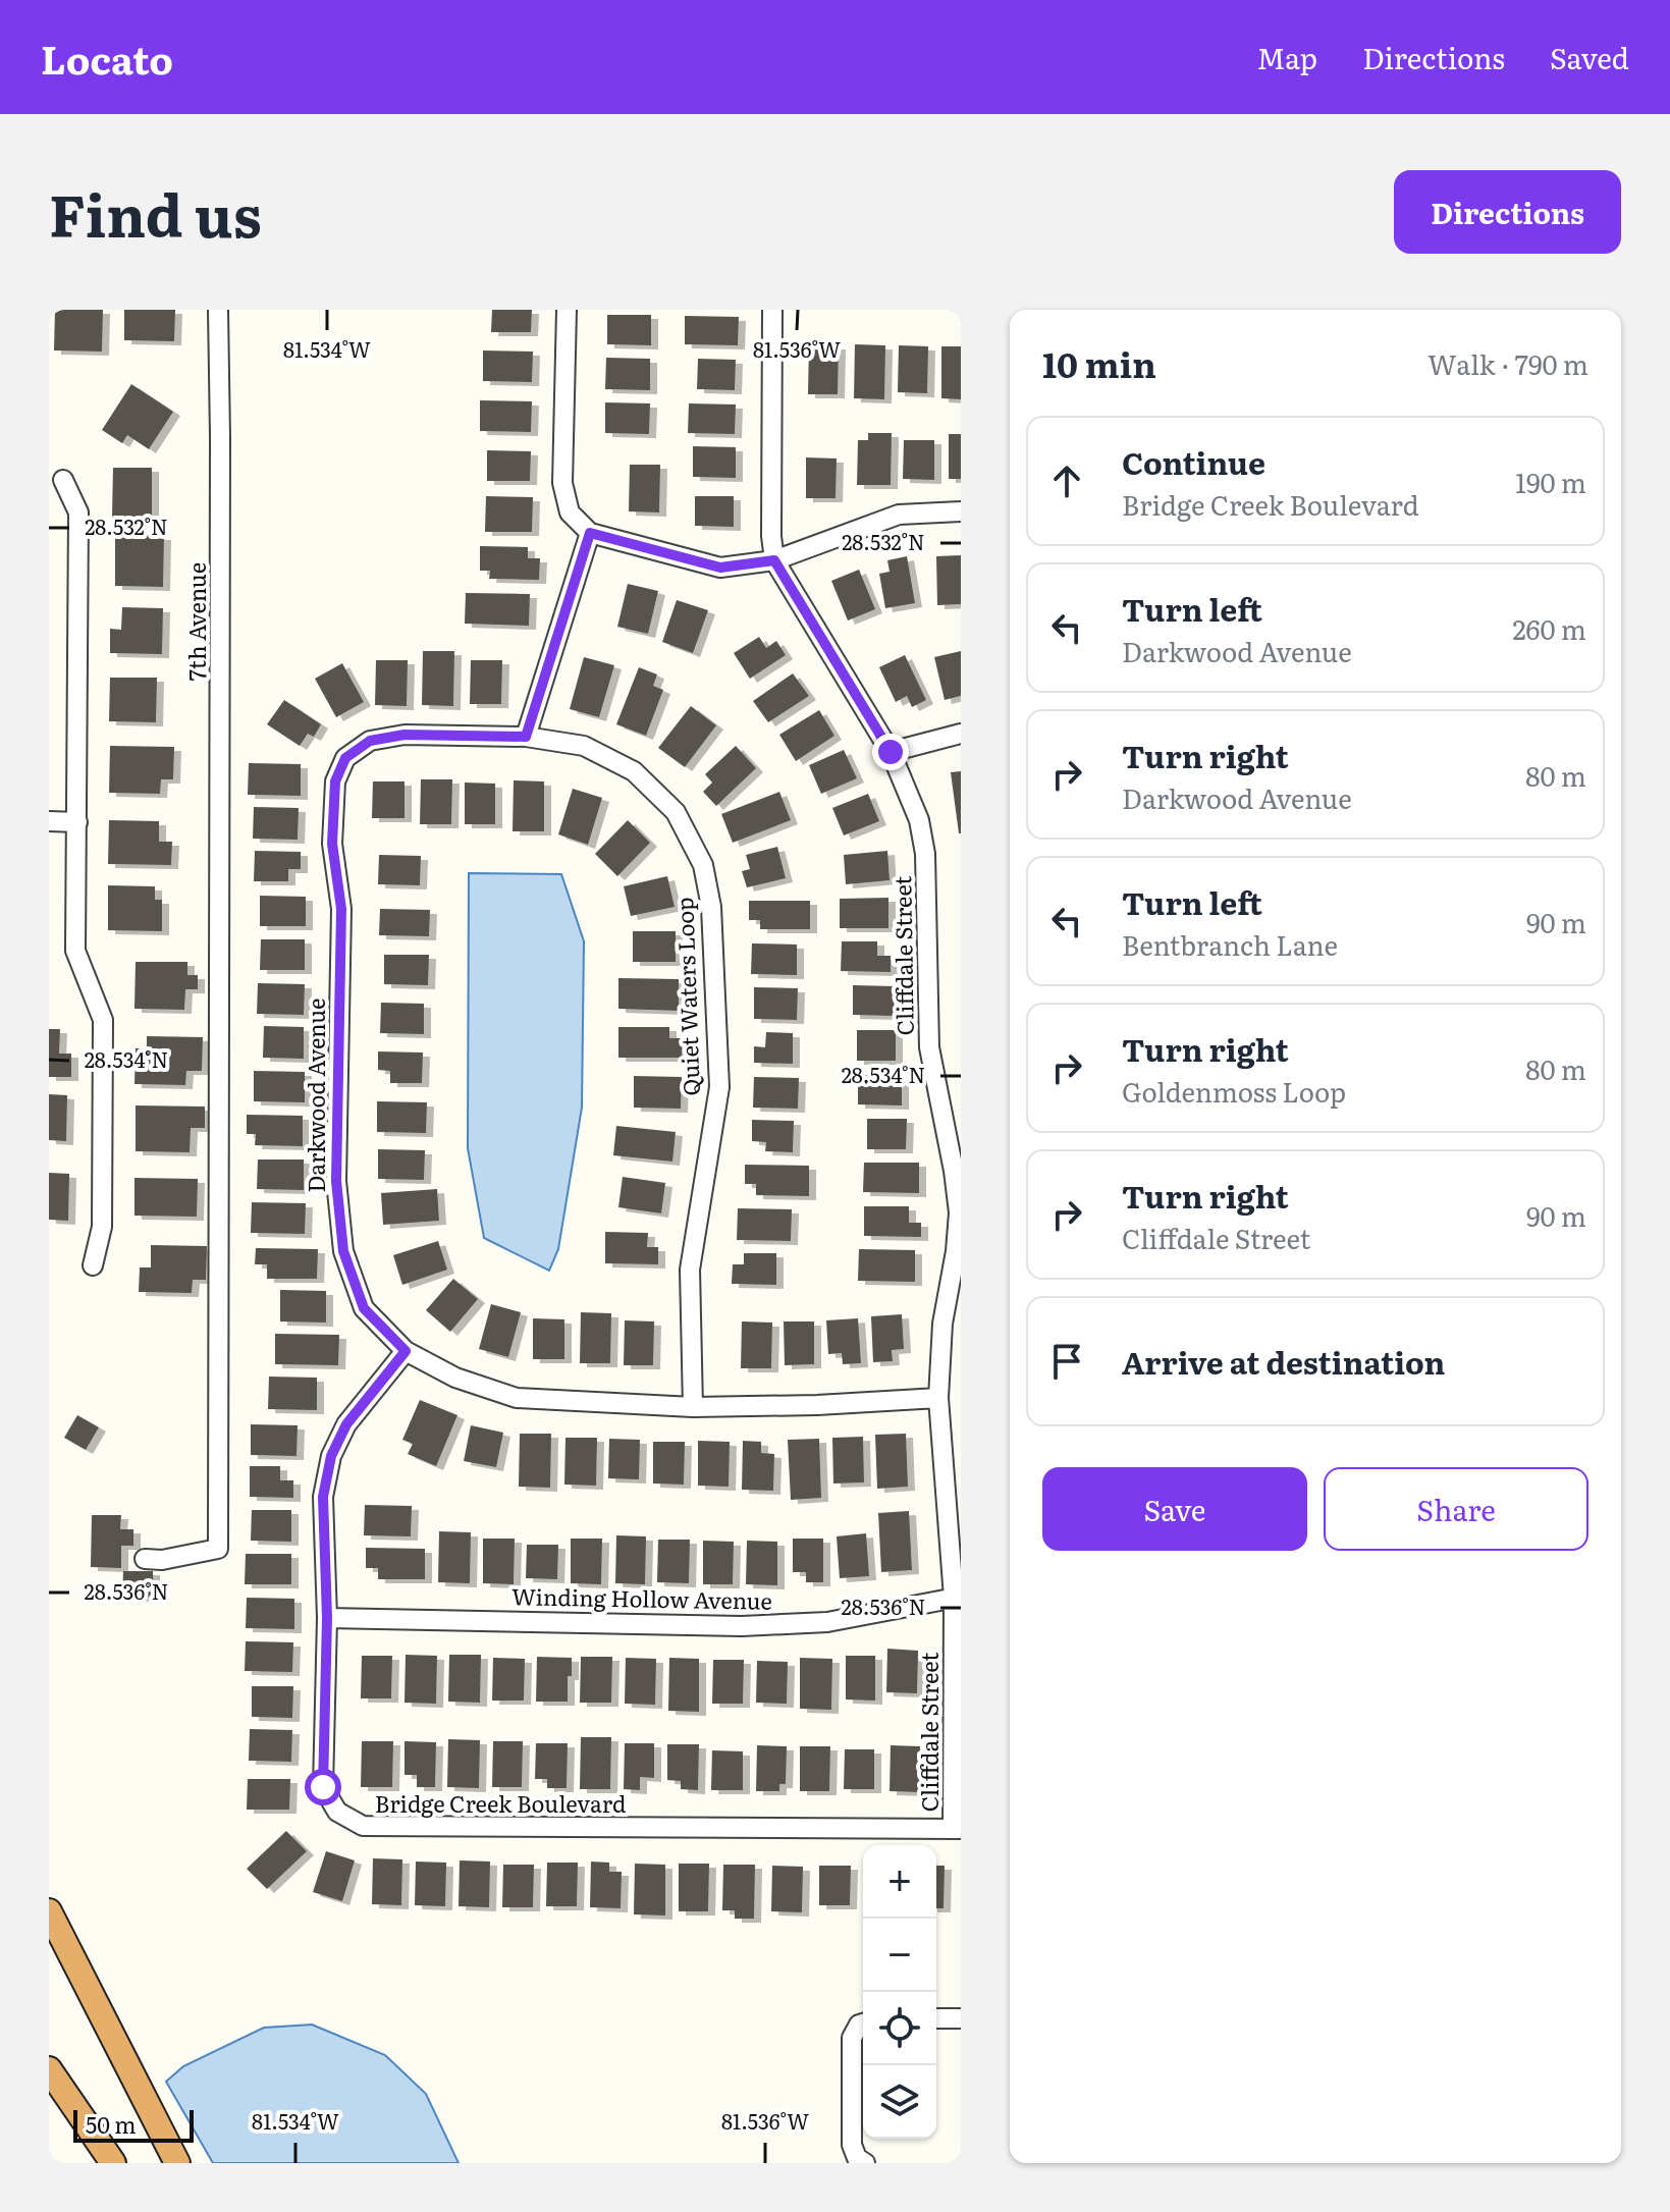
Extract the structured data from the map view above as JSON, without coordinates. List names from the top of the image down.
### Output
{
  "streets": {
    "street": [
      "7th Avenue",
      "Cliffdale Street",
      "Quiet Waters Loop",
      "Darkwood Avenue",
      "Winding Hollow Avenue",
      "Bridge Creek Boulevard"
    ]
  },
  "crossings": [
    ["Cliffdale Street", "Darkwood Avenue"],
    ["Cliffdale Street", "Winding Hollow Avenue"],
    ["Cliffdale Street", "Bridge Creek Boulevard"],
    ["Quiet Waters Loop", "Darkwood Avenue"],
    ["Darkwood Avenue", "Bridge Creek Boulevard"],
    ["Winding Hollow Avenue", "Bridge Creek Boulevard"]
  ],
  "scale_bar": "50 m",
  "page": {
    "header": "Locato",
    "nav": ["Map", "Directions", "Saved"],
    "title": "Find us",
    "buttons": [
      "Directions",
      ["Save", "Share"]
    ],
    "heading": ["10 min", "Walk · 790 m"],
    "list": [
      ["Continue", "Bridge Creek Boulevard", "190 m"],
      ["Turn left", "Darkwood Avenue", "260 m"],
      ["Turn right", "Darkwood Avenue", "80 m"],
      ["Turn left", "Bentbranch Lane", "90 m"],
      ["Turn right", "Goldenmoss Loop", "80 m"],
      ["Turn right", "Cliffdale Street", "90 m"],
      "Arrive at destination"
    ],
    "map_buttons": ["+", "−"],
    "scale": "50 m"
  },
  "coordinates": [
    "81.534°W",
    "81.536°W",
    "28.532°N",
    "28.534°N",
    "28.536°N"
  ]
}
